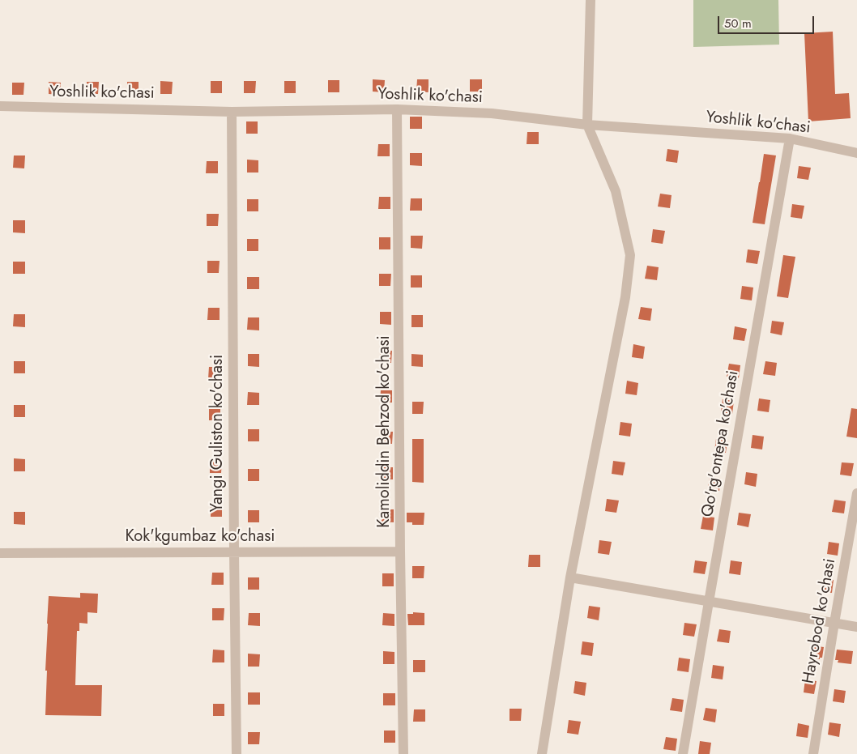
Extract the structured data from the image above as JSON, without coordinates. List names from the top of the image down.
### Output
{
  "streets": {
    "street": [
      "Yoshlik ko'chasi",
      "Kamoliddin Behzod ko'chasi",
      "Yangi Guliston ko'chasi",
      "Qo'rg'ontepa ko'chasi",
      "Kok'kgumbaz ko'chasi",
      "Hayrobod ko'chasi"
    ]
  },
  "crossings": [
    ["Yoshlik ko'chasi", "Kamoliddin Behzod ko'chasi"],
    ["Yoshlik ko'chasi", "Yangi Guliston ko'chasi"],
    ["Yoshlik ko'chasi", "Qo'rg'ontepa ko'chasi"],
    ["Kamoliddin Behzod ko'chasi", "Kok'kgumbaz ko'chasi"],
    ["Yangi Guliston ko'chasi", "Kok'kgumbaz ko'chasi"]
  ],
  "scale_bar": "50 m"
}
